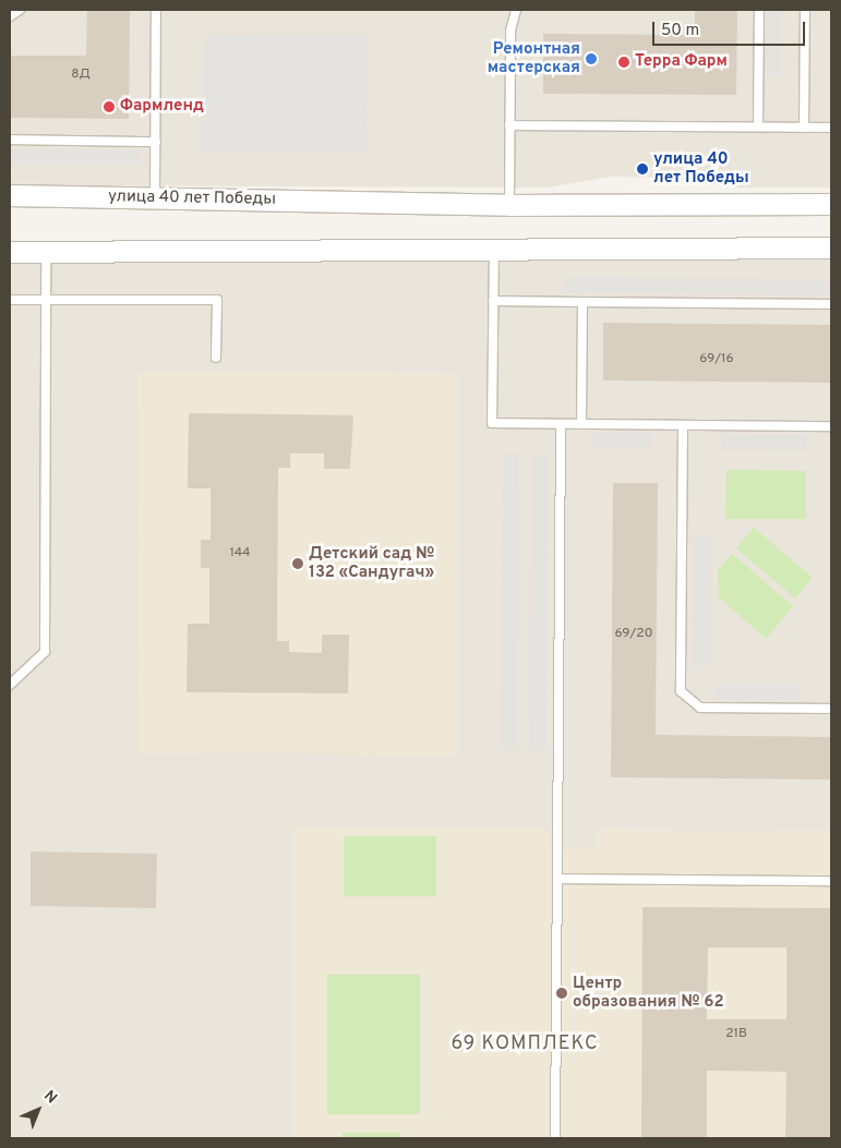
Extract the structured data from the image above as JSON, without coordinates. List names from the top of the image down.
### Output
{
  "streets": {
    "street": ["улица 40 лет Победы"]
  },
  "districts": ["69 КОМПЛЕКС"],
  "places": [
    "Ремонтная мастерская",
    "Терра Фарм",
    "Фармленд",
    "улица 40 лет Победы",
    "Детский сад № 132 «Сандугач»",
    "Центр образования № 62"
  ],
  "house_numbers": [
    "8Д",
    "69/16",
    "144",
    "69/20",
    "21В"
  ],
  "scale_bar": "50 m",
  "north": "top right"
}
